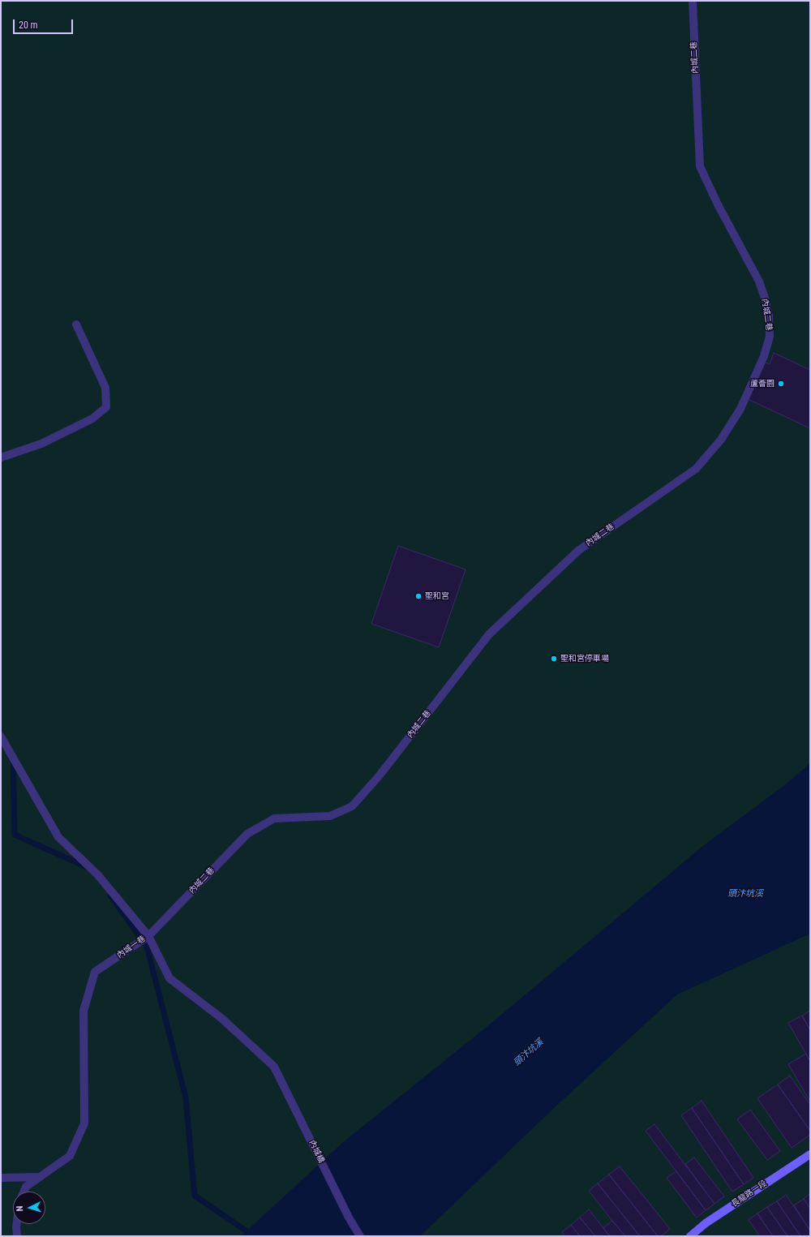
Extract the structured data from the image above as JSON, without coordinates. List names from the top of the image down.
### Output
{
  "streets": {
    "main road": ["長龍路一段"],
    "street": ["內城二巷", "內城一巷", "內城橋"]
  },
  "crossings": [
    ["內城二巷", "內城一巷"],
    ["內城二巷", "內城橋"],
    ["內城一巷", "內城橋"]
  ],
  "water": ["頭汴坑溪"],
  "places": ["蘆薈園", "聖和宮", "聖和宮停車場"],
  "scale_bar": "20 m",
  "north": "left"
}
